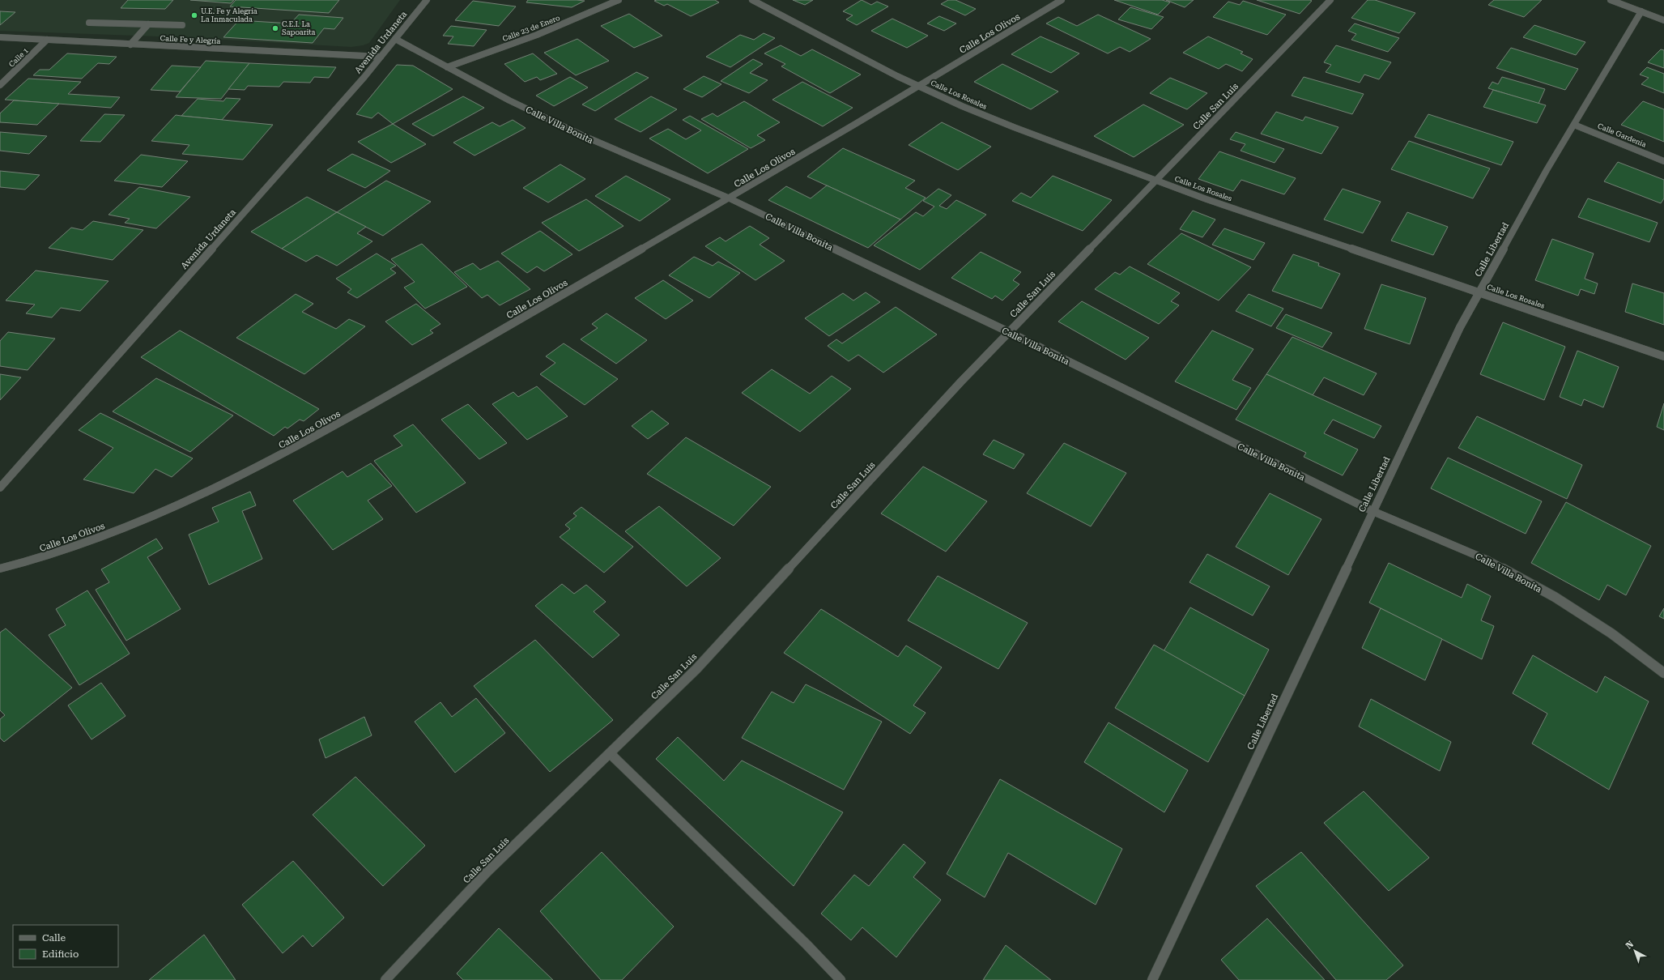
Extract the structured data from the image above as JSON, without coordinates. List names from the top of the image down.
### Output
{
  "streets": {
    "street": [
      "Calle 23 de Enero",
      "Calle Los Olivos",
      "Calle Fe y Alegría",
      "Avenida Urdaneta",
      "Calle 1",
      "Calle Los Rosales",
      "Calle San Luis",
      "Calle Villa Bonita",
      "Calle Gardenia",
      "Calle Libertad"
    ]
  },
  "crossings": [
    ["Calle 23 de Enero", "Calle Villa Bonita"],
    ["Calle Los Olivos", "Calle Los Rosales"],
    ["Calle Los Olivos", "Calle Villa Bonita"],
    ["Calle Fe y Alegría", "Avenida Urdaneta"],
    ["Calle Fe y Alegría", "Calle 1"],
    ["Avenida Urdaneta", "Calle Villa Bonita"],
    ["Calle Los Rosales", "Calle San Luis"],
    ["Calle Los Rosales", "Calle Libertad"],
    ["Calle San Luis", "Calle Villa Bonita"],
    ["Calle Villa Bonita", "Calle Libertad"],
    ["Calle Gardenia", "Calle Libertad"]
  ],
  "places": ["U.E. Fe y Alegría La Inmaculada", "C.E.I. La Sapoarita"],
  "legend": ["Calle", "Edificio"],
  "north": "top left"
}
